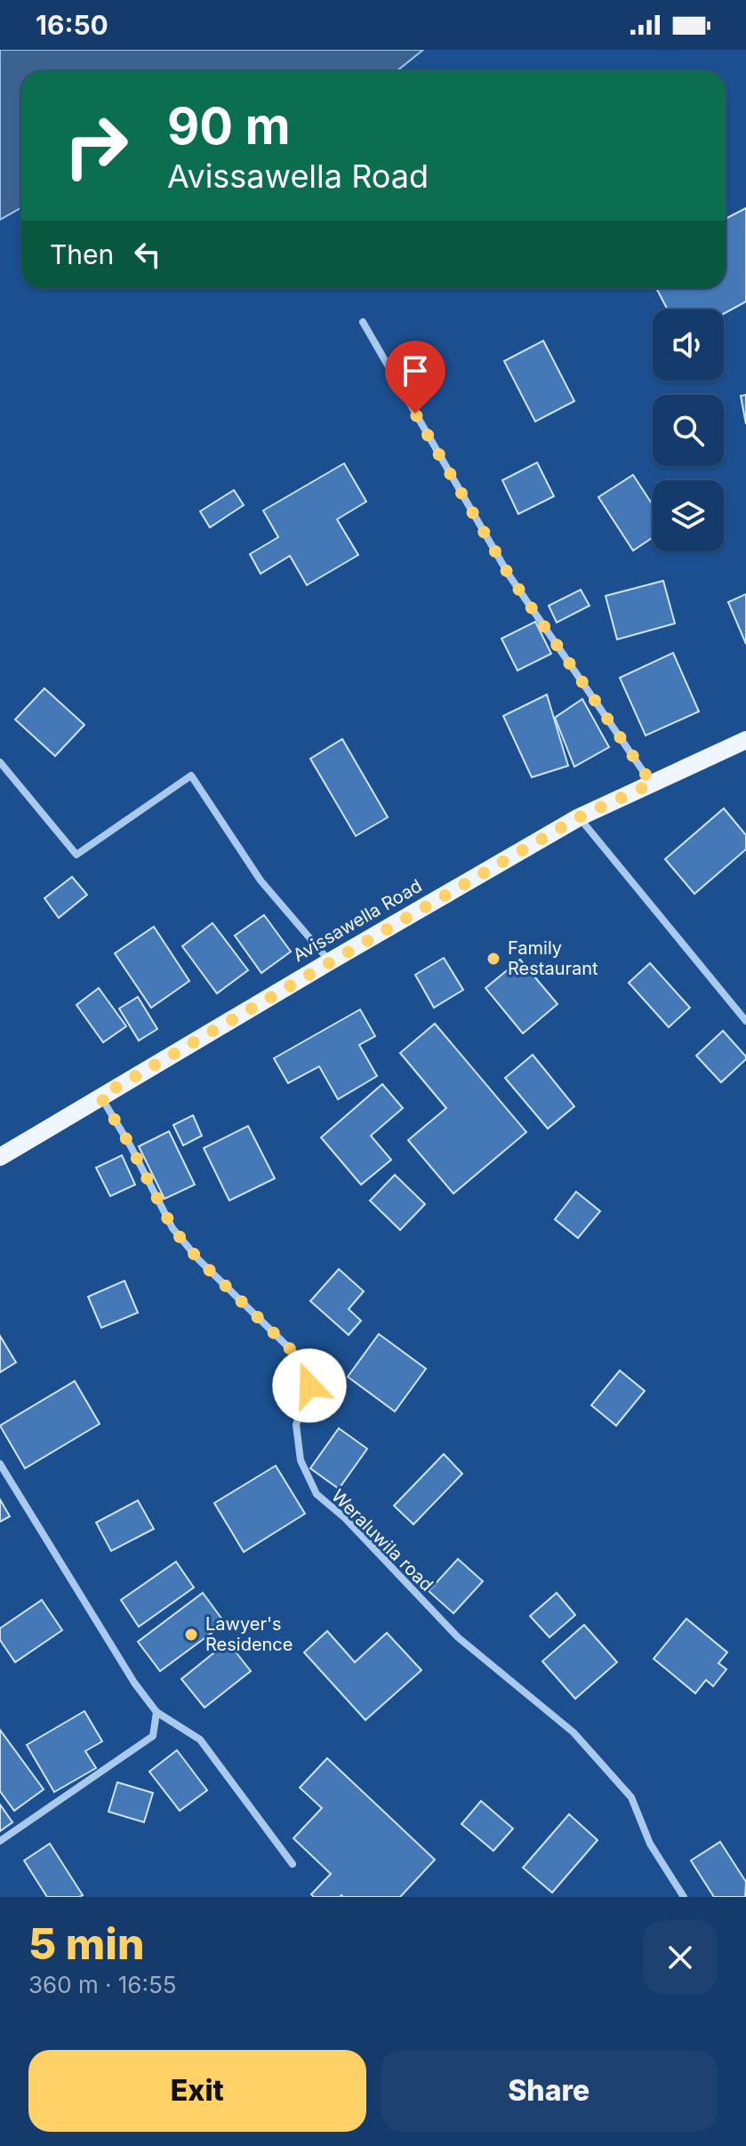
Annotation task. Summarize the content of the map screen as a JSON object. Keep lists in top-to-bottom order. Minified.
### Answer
{"streets":{"main road":["Avissawella Road"],"street":["Weraluwila road"]},"crossings":[["Avissawella Road","Weraluwila road"]],"places":["Family Restaurant","Lawyer's Residence"],"page":{"status":"16:50","turn":["90 m","Avissawella Road"],"then":"Then","heading":["5 min","360 m · 16:55"],"buttons":["Exit","Share"]}}
